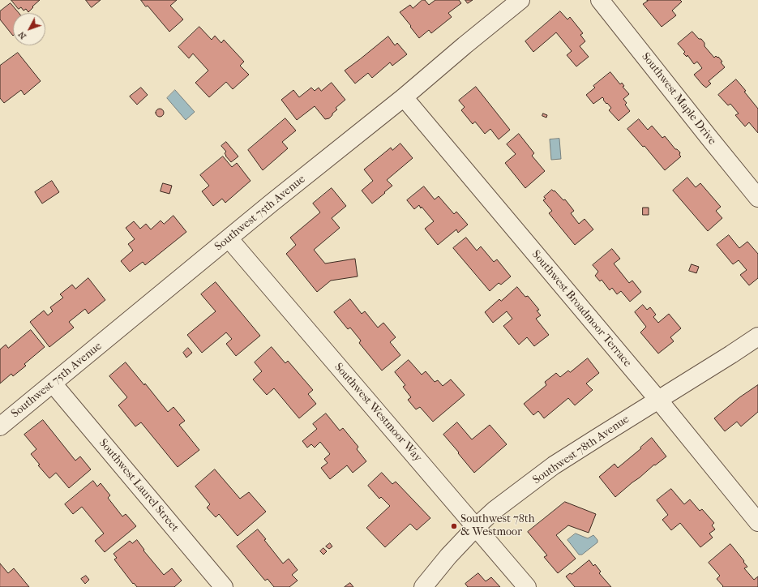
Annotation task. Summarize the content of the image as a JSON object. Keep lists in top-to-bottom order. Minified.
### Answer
{"streets":{"street":["Southwest Maple Drive","Southwest 75th Avenue","Southwest Broadmoor Terrace","Southwest Westmoor Way","Southwest 78th Avenue","Southwest Laurel Street"]},"crossings":[["Southwest 75th Avenue","Southwest Broadmoor Terrace"],["Southwest 75th Avenue","Southwest Westmoor Way"],["Southwest 75th Avenue","Southwest Laurel Street"],["Southwest Broadmoor Terrace","Southwest 78th Avenue"],["Southwest Westmoor Way","Southwest 78th Avenue"]],"places":["Southwest 78th & Westmoor"],"north":"bottom left"}
